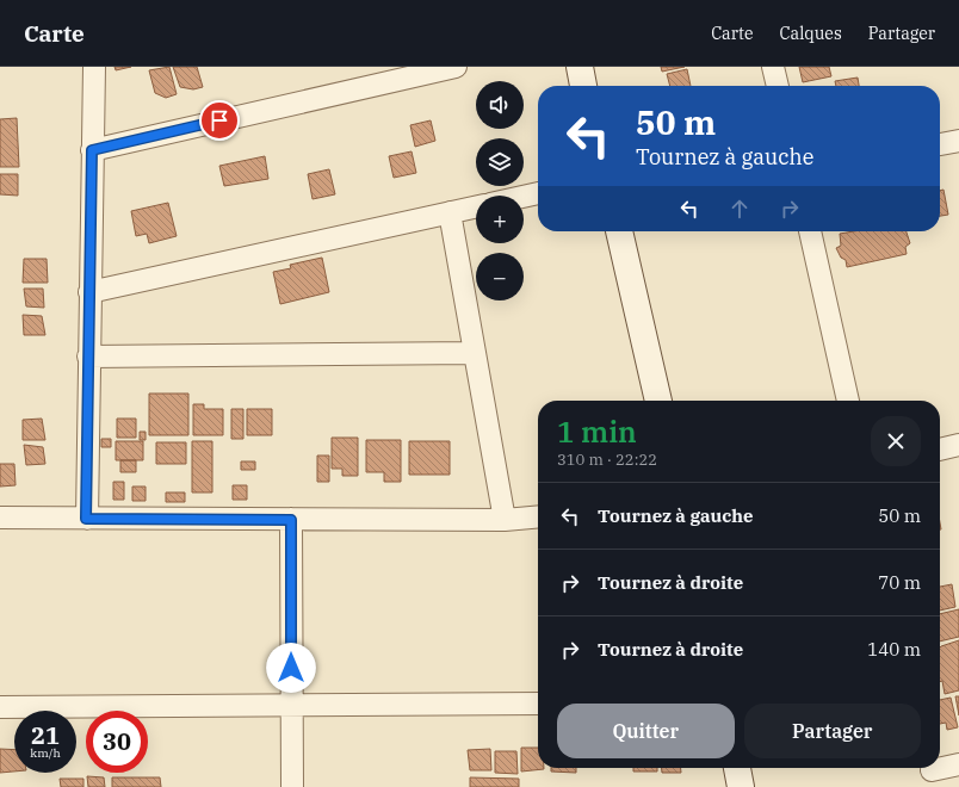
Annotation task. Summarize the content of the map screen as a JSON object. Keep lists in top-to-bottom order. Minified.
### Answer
{"page":{"header":"Carte","nav":["Carte","Calques","Partager"],"map_buttons":["+","−"],"turn":["50 m","Tournez à gauche"],"heading":["1 min","310 m · 22:22"],"list":[{"name":"Tournez à gauche","value":"50 m"},{"name":"Tournez à droite","value":"70 m"},{"name":"Tournez à droite","value":"140 m"}],"buttons":["Quitter","Partager"],"speed":"21 km/h","limit":"30"}}
